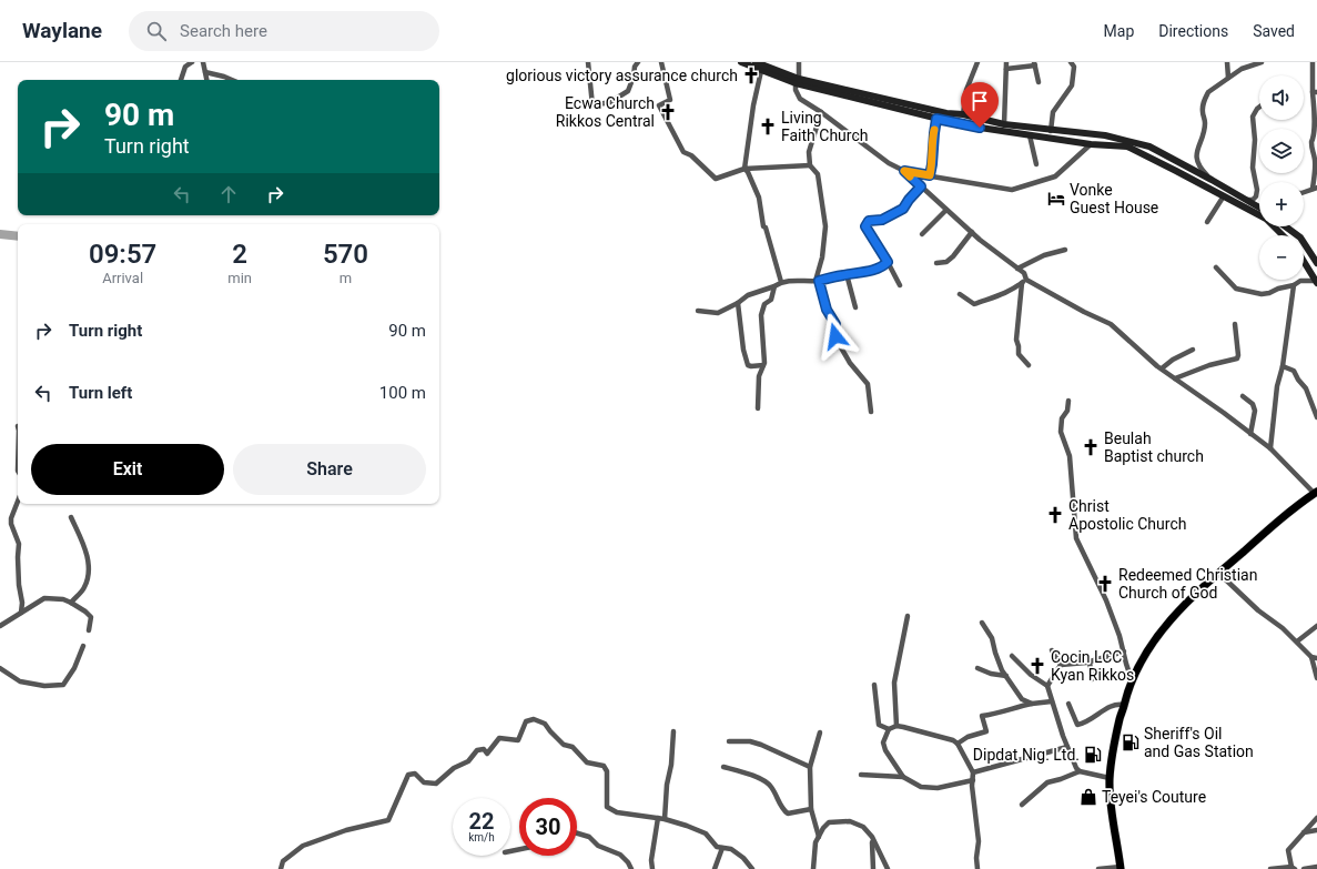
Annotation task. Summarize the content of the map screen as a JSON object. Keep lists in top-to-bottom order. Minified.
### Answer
{"places":{"church":["glorious victory assurance church","Ecwa Church Rikkos Central","Living Faith Church","Beulah Baptist church","Christ Apostolic Church","Redeemed Christian Church of God","Cocin LCC Kyan Rikkos"],"hotel":["Vonke Guest House"],"fuel station":["Sheriff's Oil and Gas Station","Dipdat Nig. Ltd."],"shop":["Teyei's Couture"]},"page":{"header":"Waylane","search":"Search here","nav":["Map","Directions","Saved"],"map_buttons":["+","−"],"turn":["90 m","Turn right"],"eta":["09:57","Arrival","2","min","570","m"],"list":[{"name":"Turn right","value":"90 m"},{"name":"Turn left","value":"100 m"}],"buttons":["Exit","Share"],"speed":"22 km/h","limit":"30"}}
